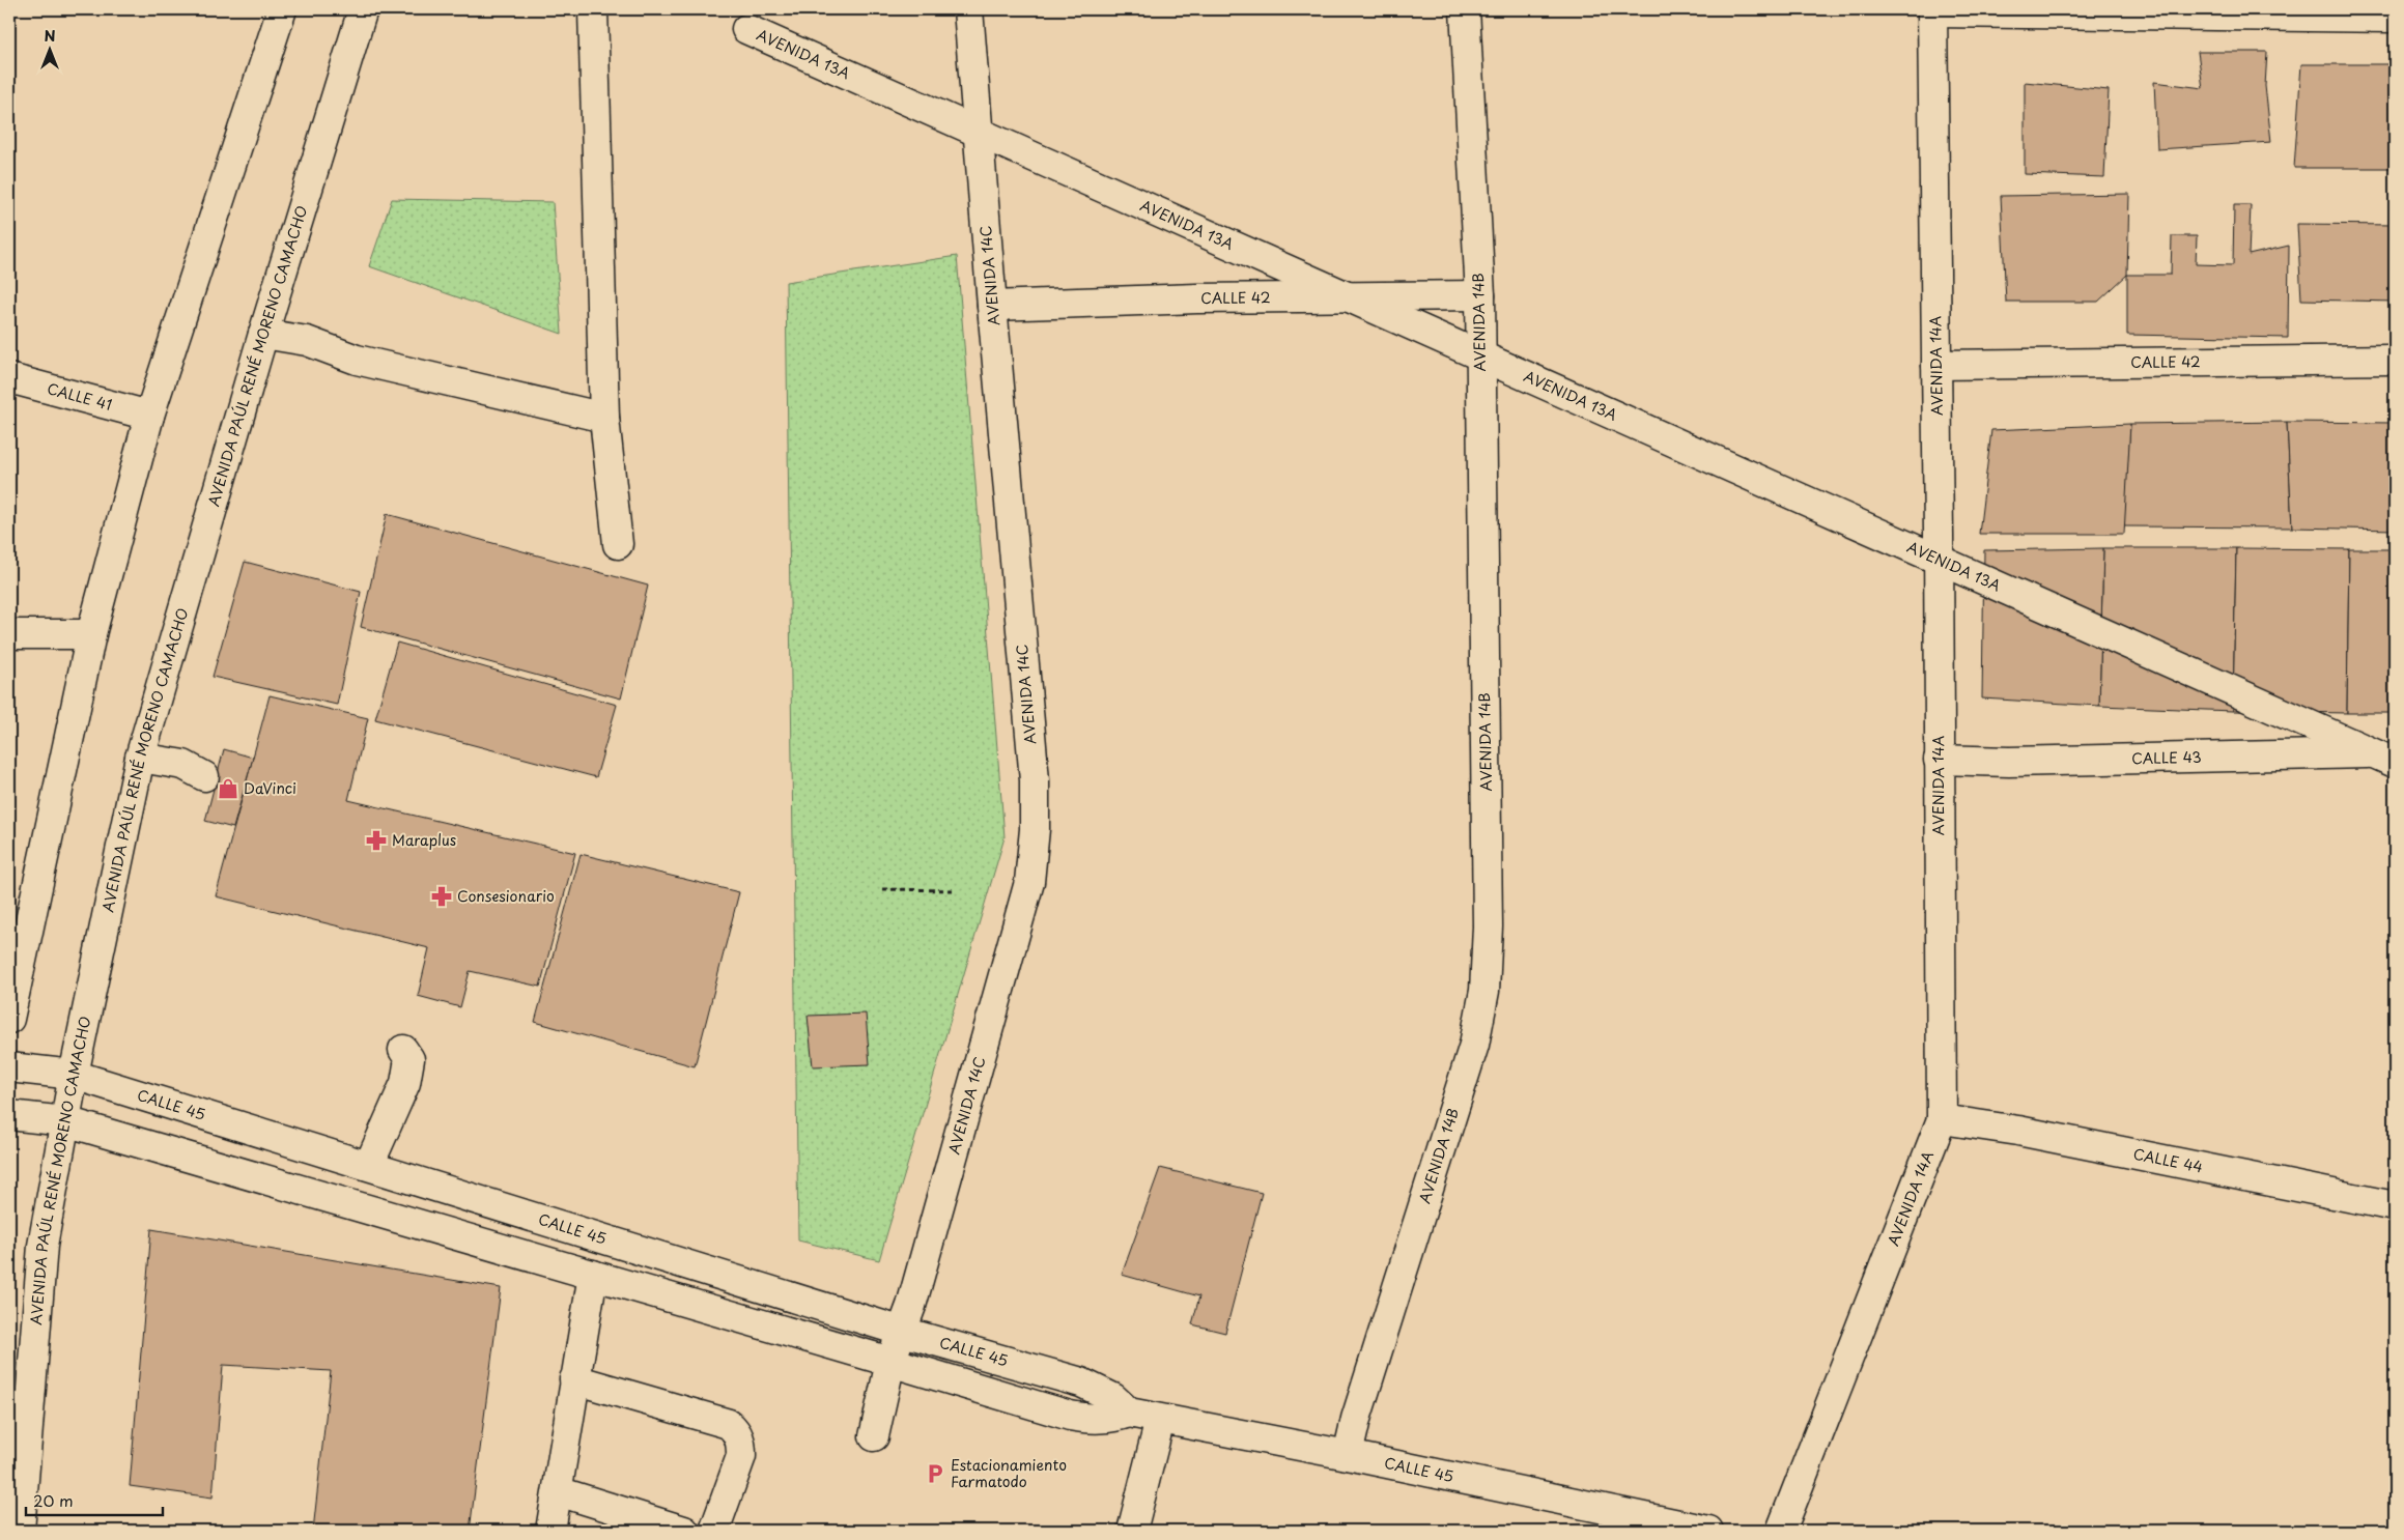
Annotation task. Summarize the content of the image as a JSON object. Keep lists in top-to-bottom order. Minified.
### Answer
{"streets":{"street":["AVENIDA 13A","AVENIDA 14C","CALLE 42","AVENIDA 14B","AVENIDA PAÚL RENÉ MORENO CAMACHO","AVENIDA 14A","CALLE 41","CALLE 43","CALLE 45","CALLE 44"]},"crossings":[["AVENIDA 14C","CALLE 42"],["AVENIDA 14C","CALLE 45"],["CALLE 42","AVENIDA 14B"],["CALLE 42","AVENIDA 14A"],["AVENIDA 14B","CALLE 45"],["AVENIDA PAÚL RENÉ MORENO CAMACHO","CALLE 45"],["AVENIDA 14A","CALLE 43"],["AVENIDA 14A","CALLE 44"]],"places":{"shop":["DaVinci"],"pharmacy":["Maraplus","Consesionario"],"parking":["Estacionamiento Farmatodo"]},"scale_bar":"20 m","north":"top"}
